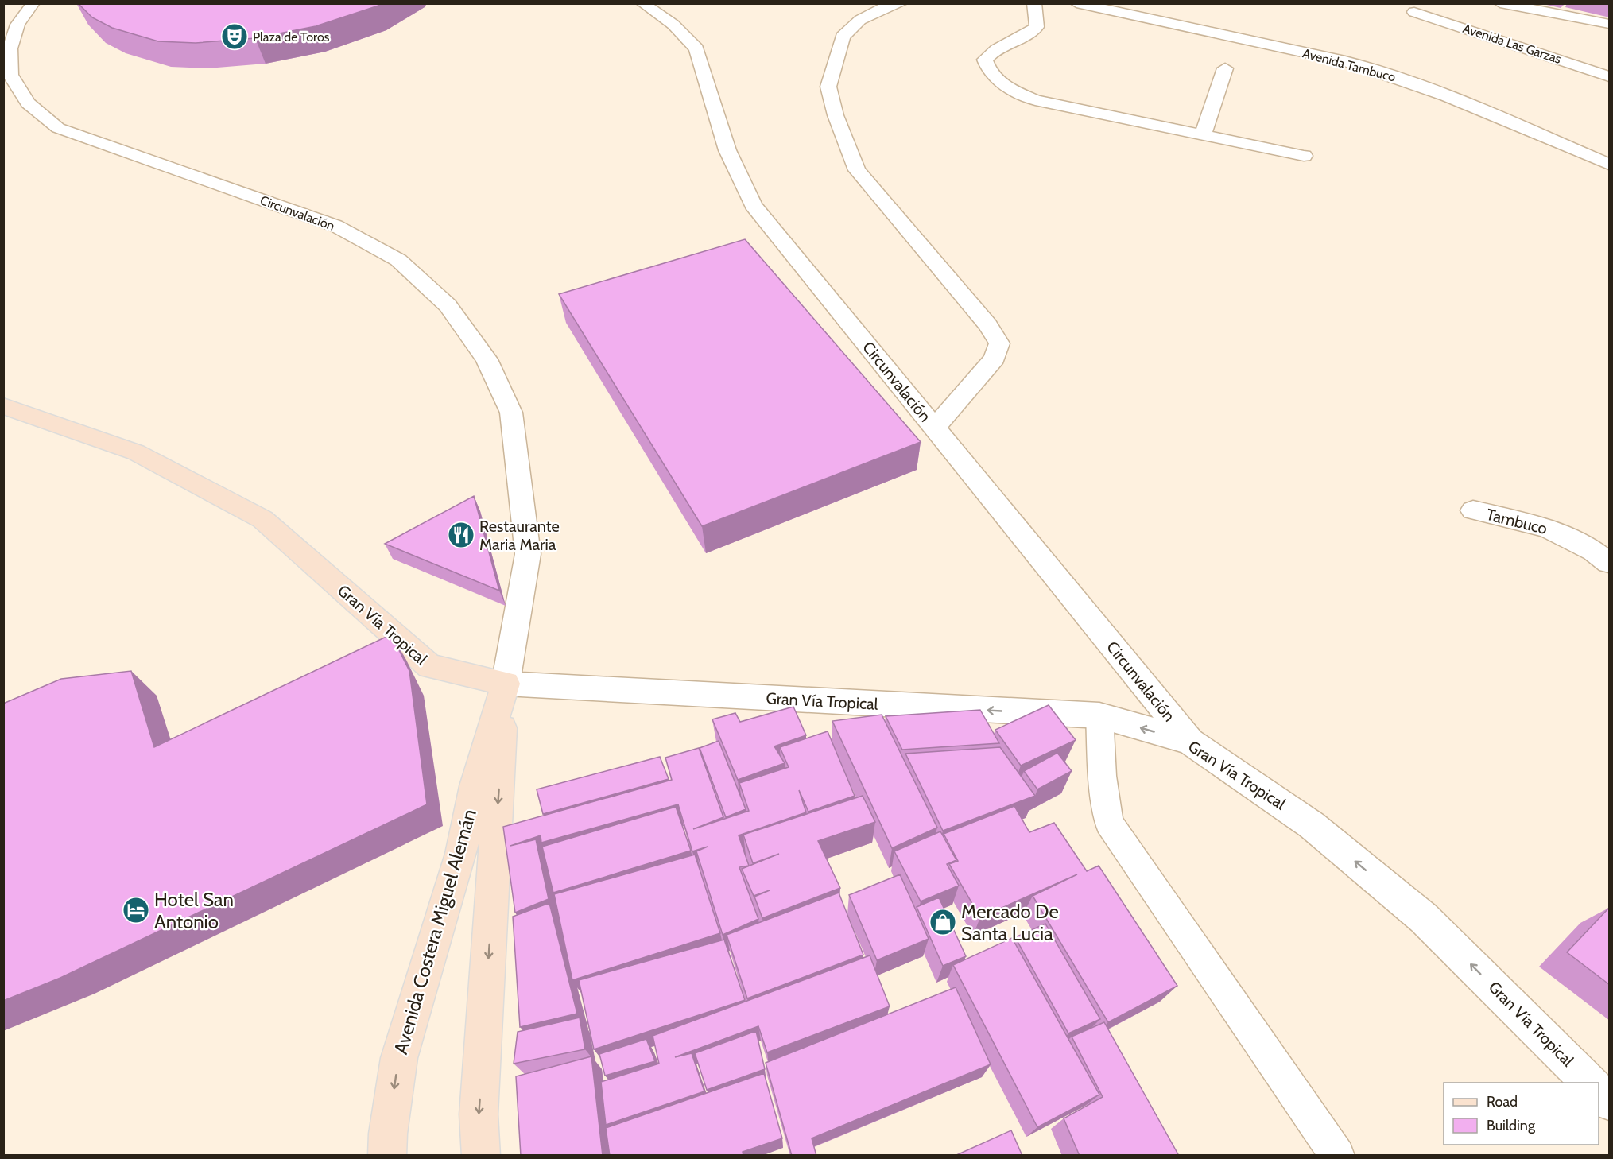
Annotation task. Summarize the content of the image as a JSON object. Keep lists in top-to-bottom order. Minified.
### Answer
{"streets":{"main road":["Gran Vía Tropical","Avenida Costera Miguel Alemán"],"street":["Avenida Las Garzas","Avenida Tambuco","Circunvalación","Tambuco"]},"crossings":[["Circunvalación","Gran Vía Tropical"],["Circunvalación","Avenida Costera Miguel Alemán"],["Gran Vía Tropical","Avenida Costera Miguel Alemán"]],"one_way":["Gran Vía Tropical","Avenida Costera Miguel Alemán"],"places":{"theatre":["Plaza de Toros"],"restaurant":["Restaurante Maria Maria"],"hotel":["Hotel San Antonio"],"shop":["Mercado De Santa Lucia"]},"legend":["Road","Building"]}
